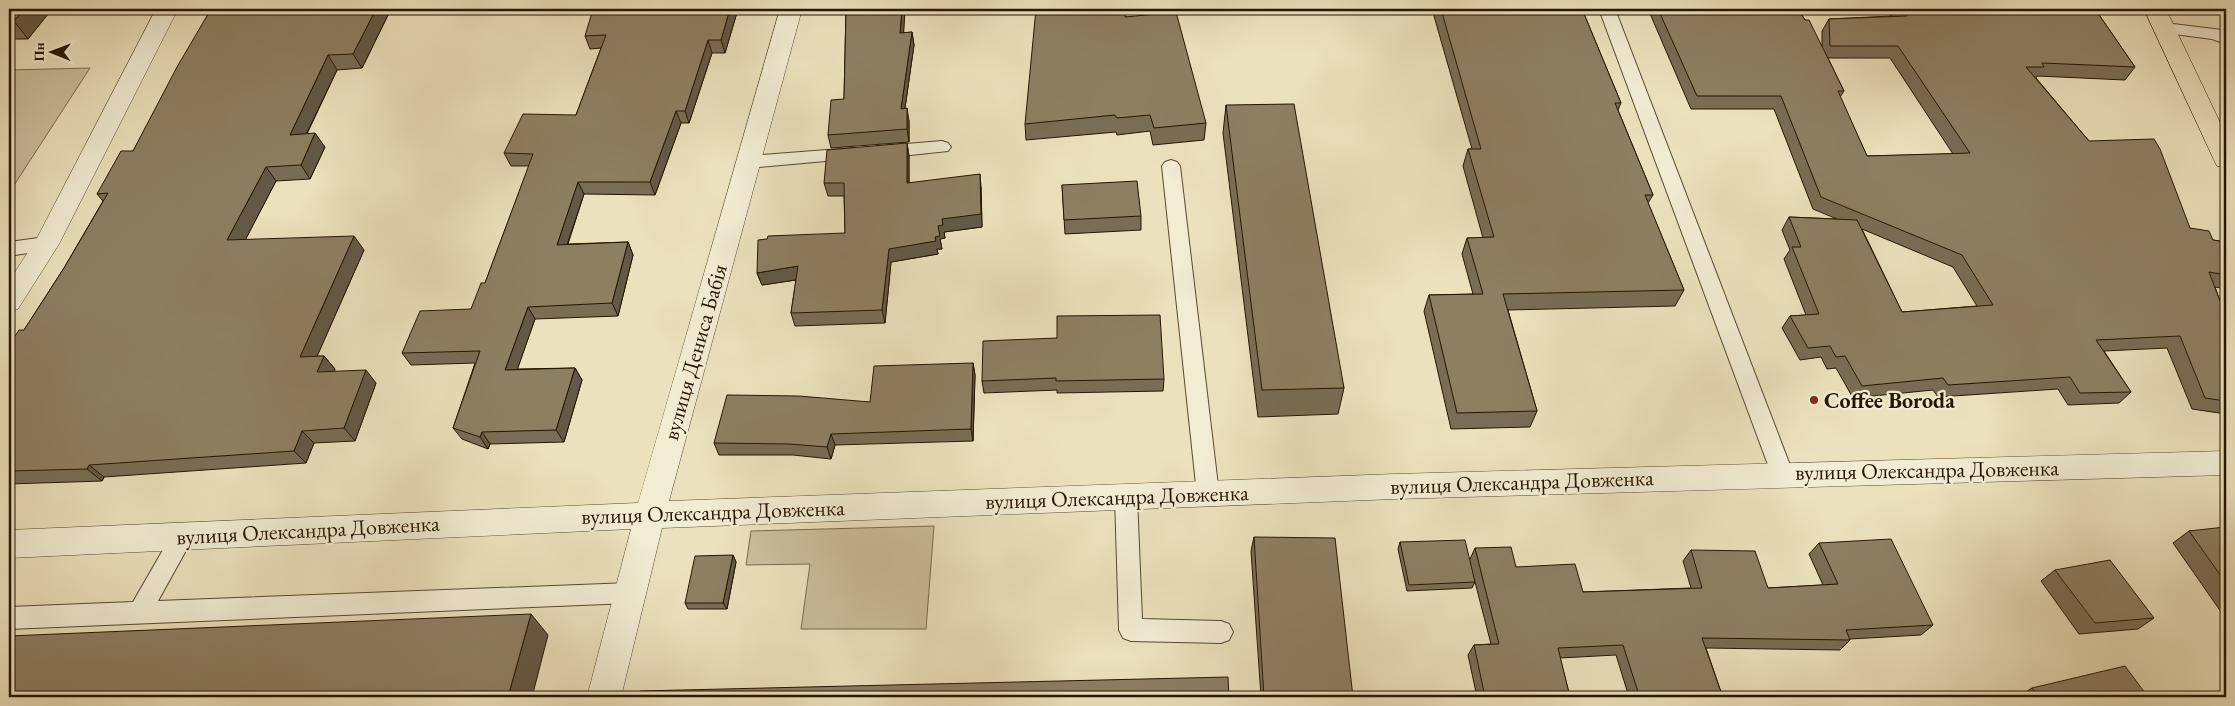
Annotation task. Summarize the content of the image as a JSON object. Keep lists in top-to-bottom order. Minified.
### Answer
{"streets":{"street":["вулиця Дениса Бабія","вулиця Олександра Довженка"]},"crossings":[["вулиця Дениса Бабія","вулиця Олександра Довженка"]],"places":["Coffee Boroda"],"north":"left"}
